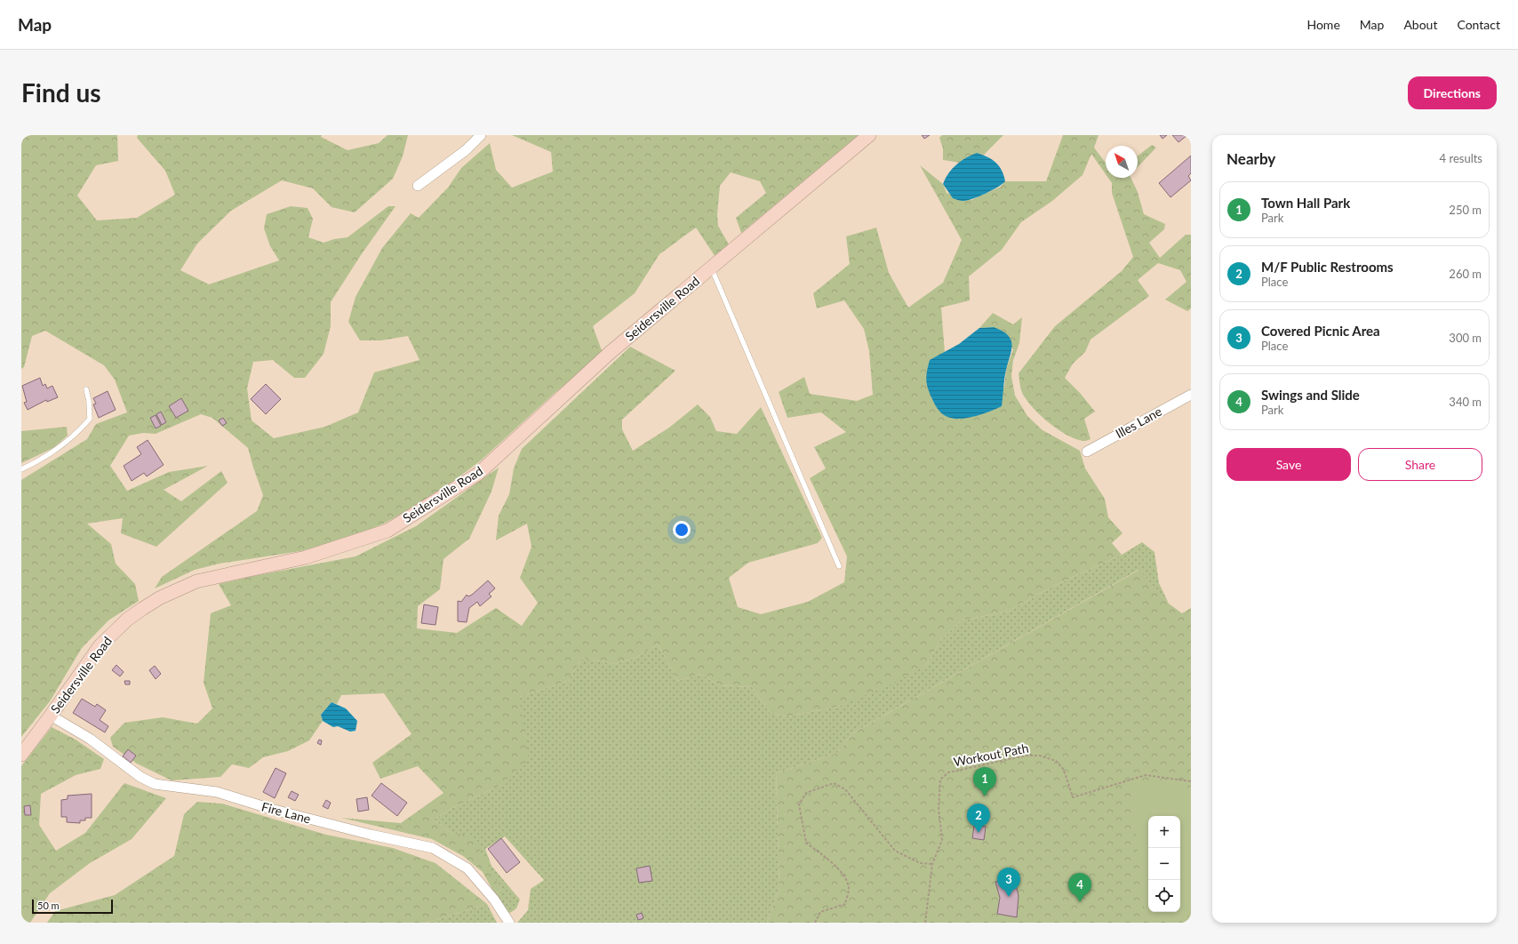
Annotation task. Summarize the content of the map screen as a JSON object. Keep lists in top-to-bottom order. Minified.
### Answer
{"streets":{"street":["Seidersville Road","Illes Lane","Fire Lane"],"path":["Workout Path"]},"crossings":[["Seidersville Road","Fire Lane"]],"scale_bar":"50 m","north":"top left","page":{"header":"Map","nav":["Home","Map","About","Contact"],"buttons":["Directions",["Save","Share"]],"title":"Find us","heading":["Nearby","4 results"],"list":[{"mark":"1","name":"Town Hall Park","note":"Park","value":"250 m"},{"mark":"2","name":"M/F Public Restrooms","note":"Place","value":"260 m"},{"mark":"3","name":"Covered Picnic Area","note":"Place","value":"300 m"},{"mark":"4","name":"Swings and Slide","note":"Park","value":"340 m"}],"pins":["1","2","3","4"],"map_buttons":["+","−"],"scale":"50 m"}}
